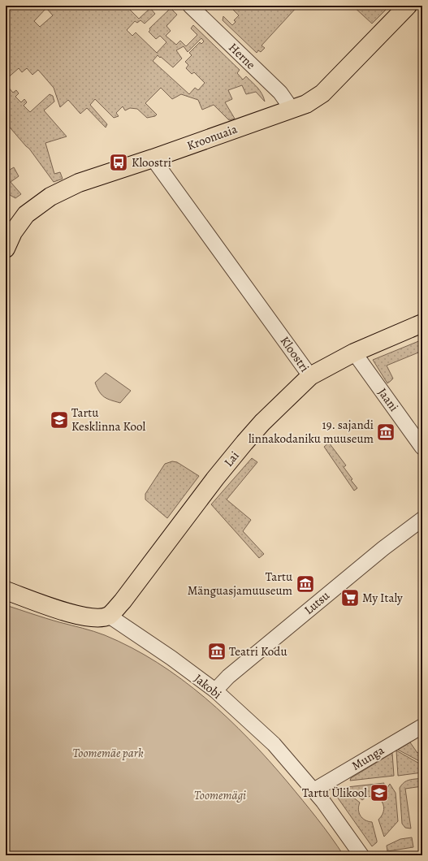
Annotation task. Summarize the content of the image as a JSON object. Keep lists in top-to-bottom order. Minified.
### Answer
{"streets":{"main road":["Kroonuaia","Lai"],"street":["Herne","Kloostri","Jaani","Lutsu","Jakobi","Munga"]},"crossings":[["Herne","Kroonuaia"],["Kroonuaia","Kloostri"],["Kloostri","Lai"],["Jaani","Lai"],["Lai","Jakobi"],["Lutsu","Jakobi"],["Jakobi","Munga"]],"parks":["Toomemäe park","Toomemägi"],"places":{"bus stop":["Kloostri"],"school or university":["Tartu Kesklinna Kool","Tartu Ülikool"],"museum":["19. sajandi linnakodaniku muuseum","Tartu Mänguasjamuuseum","Teatri Kodu"],"supermarket":["My Italy"]}}
